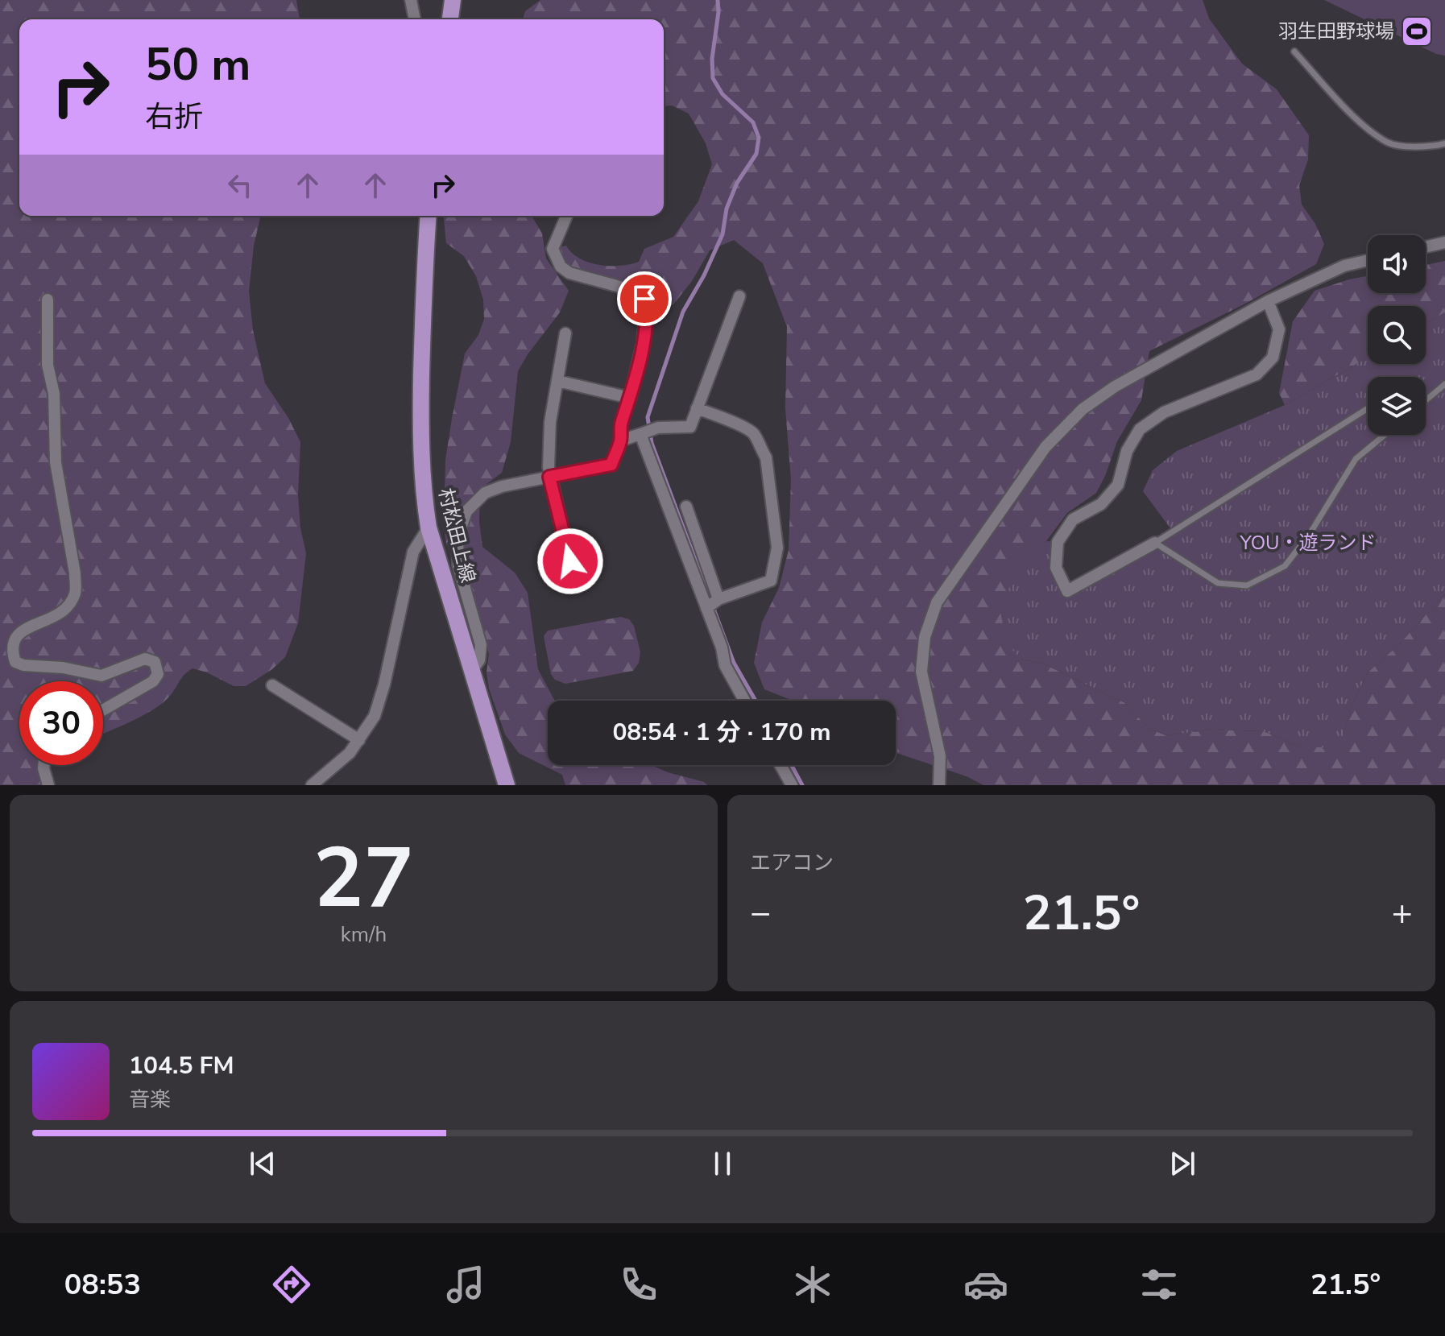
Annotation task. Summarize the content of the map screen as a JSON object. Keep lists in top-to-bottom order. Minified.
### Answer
{"streets":{"main road":["村松田上線"]},"parks":["YOU・遊ランド"],"places":{"sports":["羽生田野球場"]},"page":{"turn":["50 m","右折"],"limit":"30","trip":"08:54 · 1 分 · 170 m","tile":[["27","km/h"],"エアコン"],"heat":["−","21.5°","+"],"song":["104.5 FM","音楽"],"tabs":["08:53","21.5°"]}}
